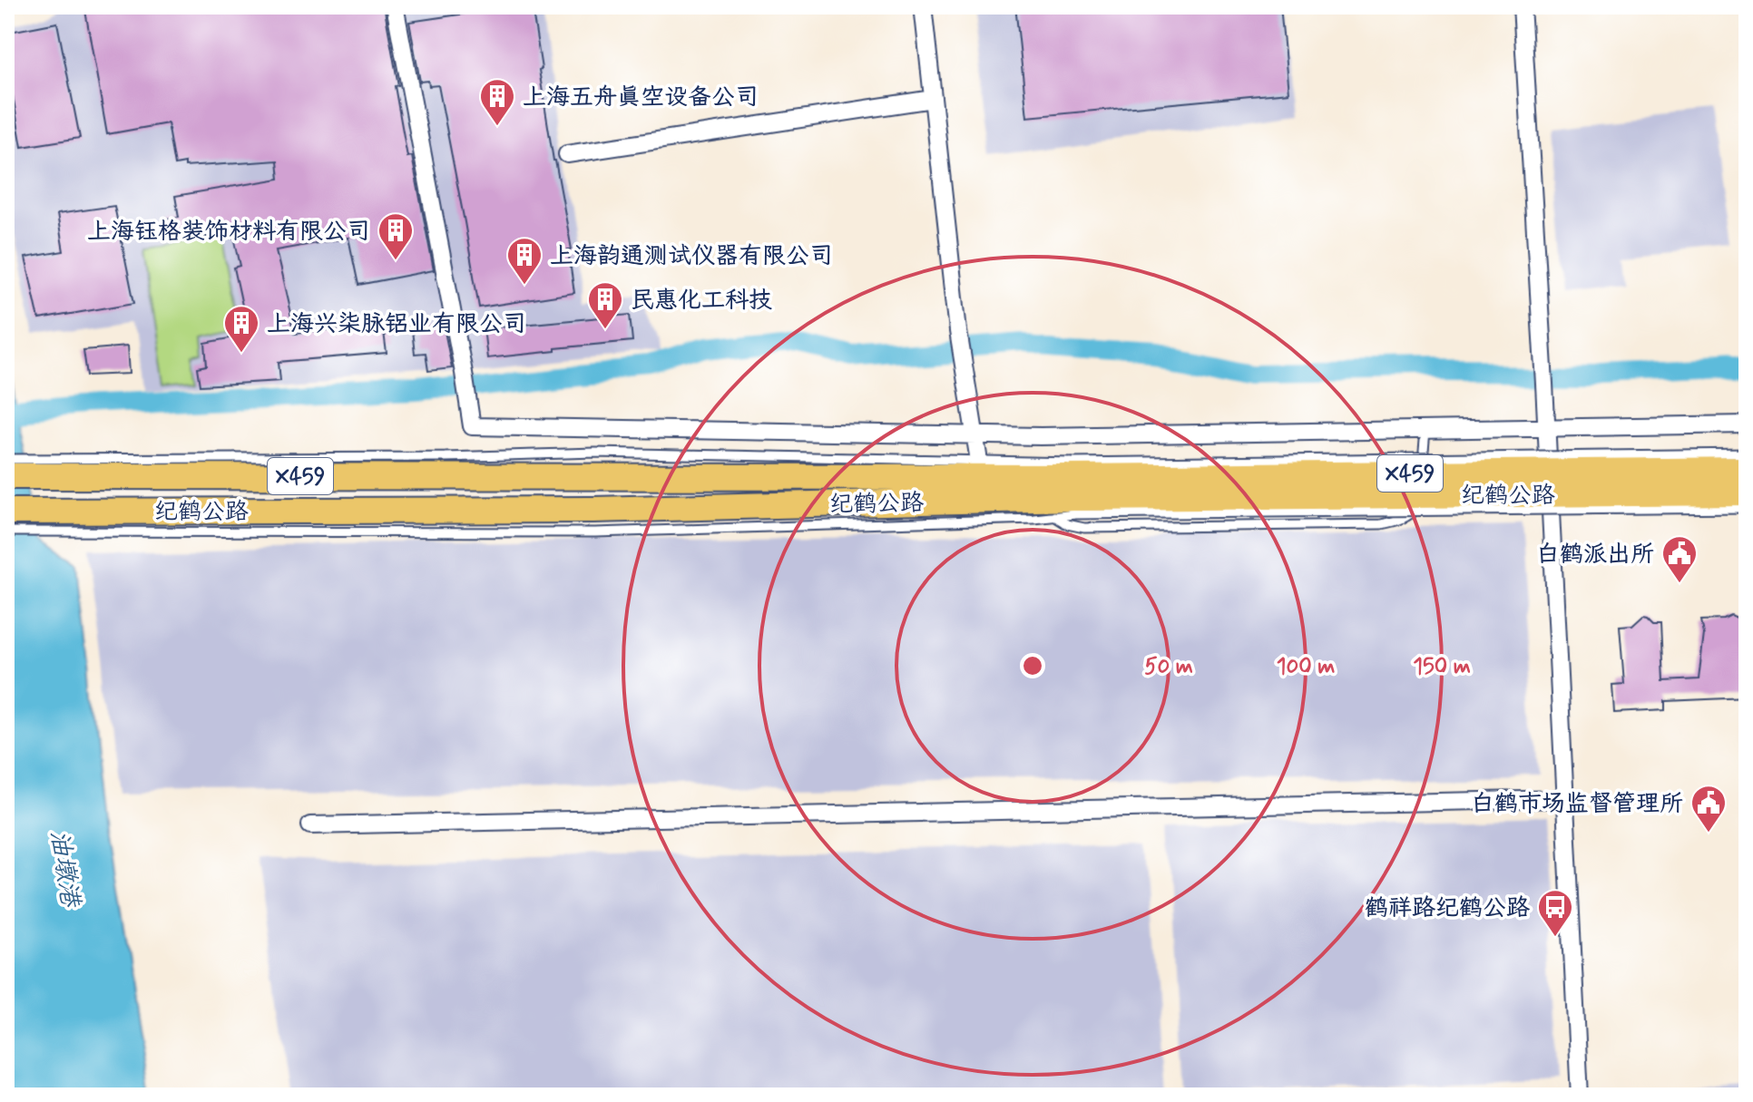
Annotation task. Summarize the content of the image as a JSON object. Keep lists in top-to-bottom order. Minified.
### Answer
{"streets":{"main road":["X459","纪鹤公路"]},"water":["油墩港"],"places":{"building":["上海五舟真空设备公司","上海钰格装饰材料有限公司","上海韵通测试仪器有限公司","民惠化工科技","上海兴柒脉铝业有限公司"],"public building":["白鹤派出所","白鹤市场监督管理所"],"bus stop":["鹤祥路纪鹤公路"]},"rings":["50 m","100 m","150 m"]}
